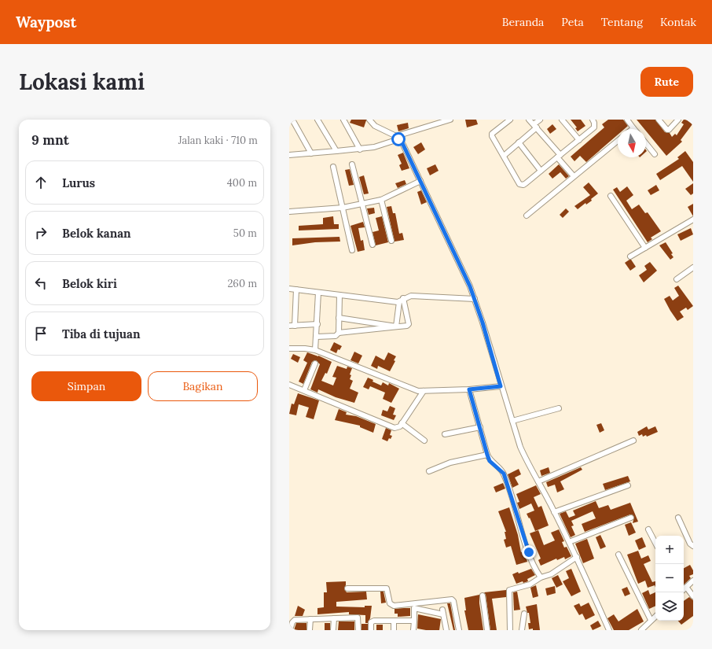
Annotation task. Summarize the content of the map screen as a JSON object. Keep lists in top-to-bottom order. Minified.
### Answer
{"north":"bottom","page":{"header":"Waypost","nav":["Beranda","Peta","Tentang","Kontak"],"buttons":["Rute",["Simpan","Bagikan"]],"title":"Lokasi kami","heading":["9 mnt","Jalan kaki · 710 m"],"list":[["Lurus","400 m"],["Belok kanan","50 m"],["Belok kiri","260 m"],"Tiba di tujuan"],"map_buttons":["+","−"]}}
